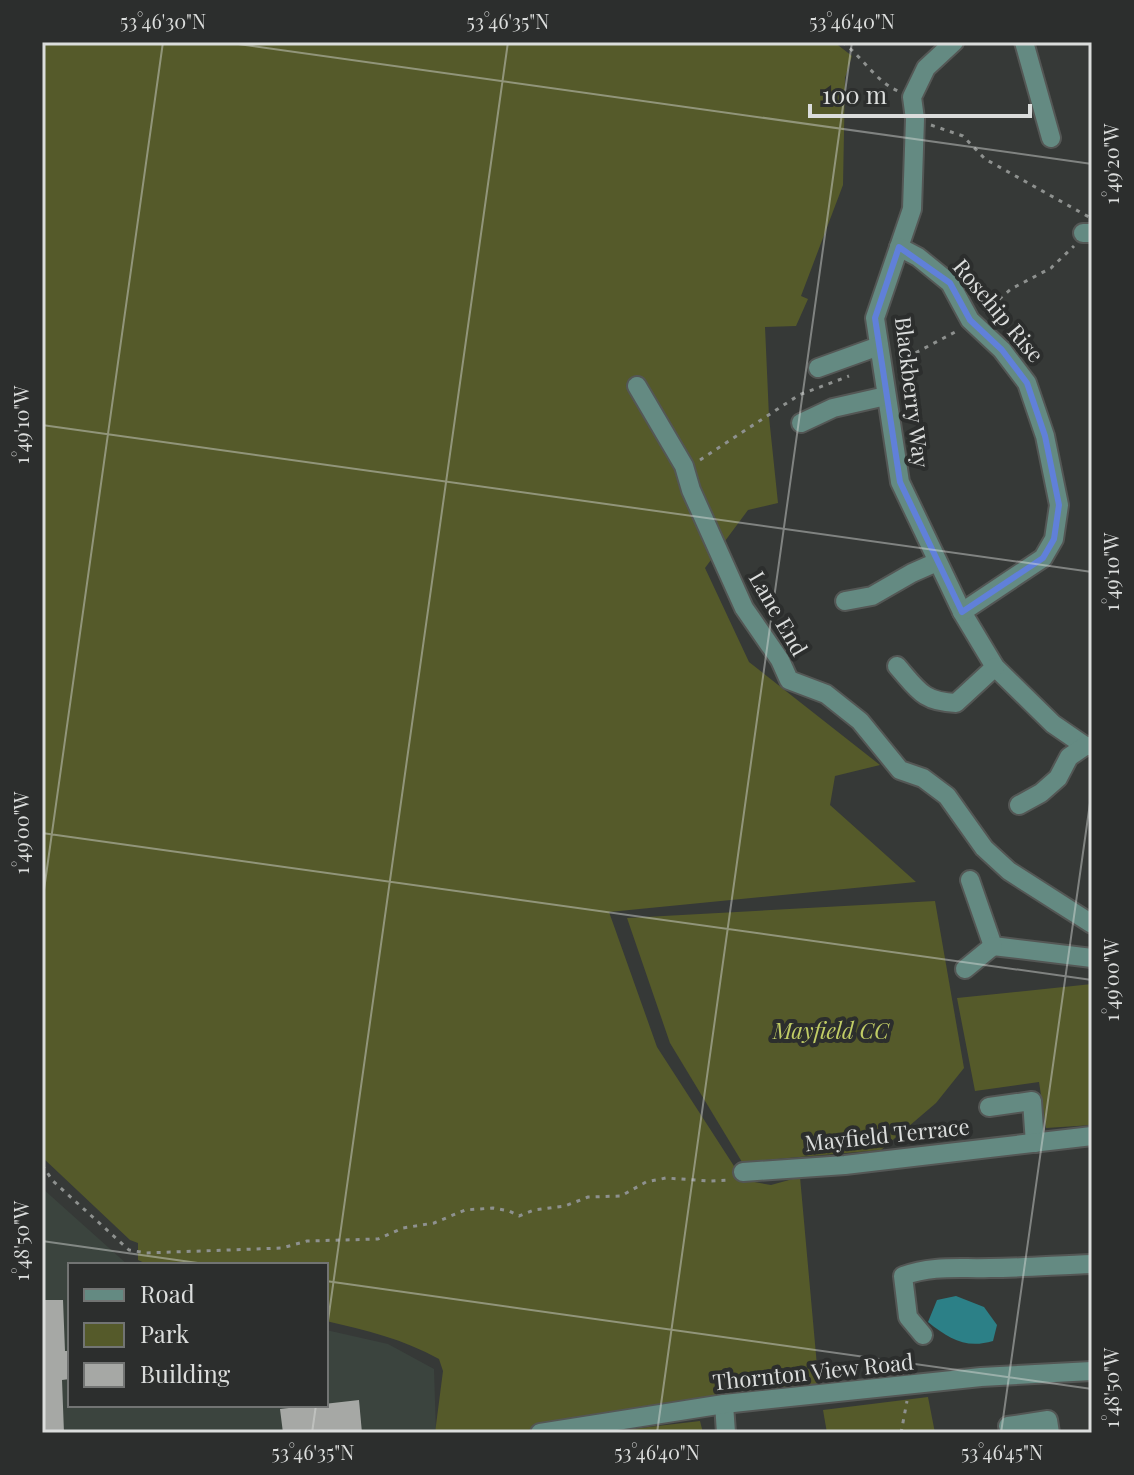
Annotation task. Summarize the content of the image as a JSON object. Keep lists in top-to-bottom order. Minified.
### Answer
{"streets":{"street":["Rosehip Rise","Blackberry Way","Lane End","Mayfield Terrace","Thornton View Road"]},"crossings":[["Rosehip Rise","Blackberry Way"]],"parks":["Mayfield CC"],"legend":["Road","Park","Building"],"scale_bar":"100 m","coordinates":["53°46'30\"N","53°46'35\"N","53°46'40\"N","1°49'20\"W","1°49'10\"W","1°49'00\"W","1°48'50\"W","53°46'45\"N"]}
